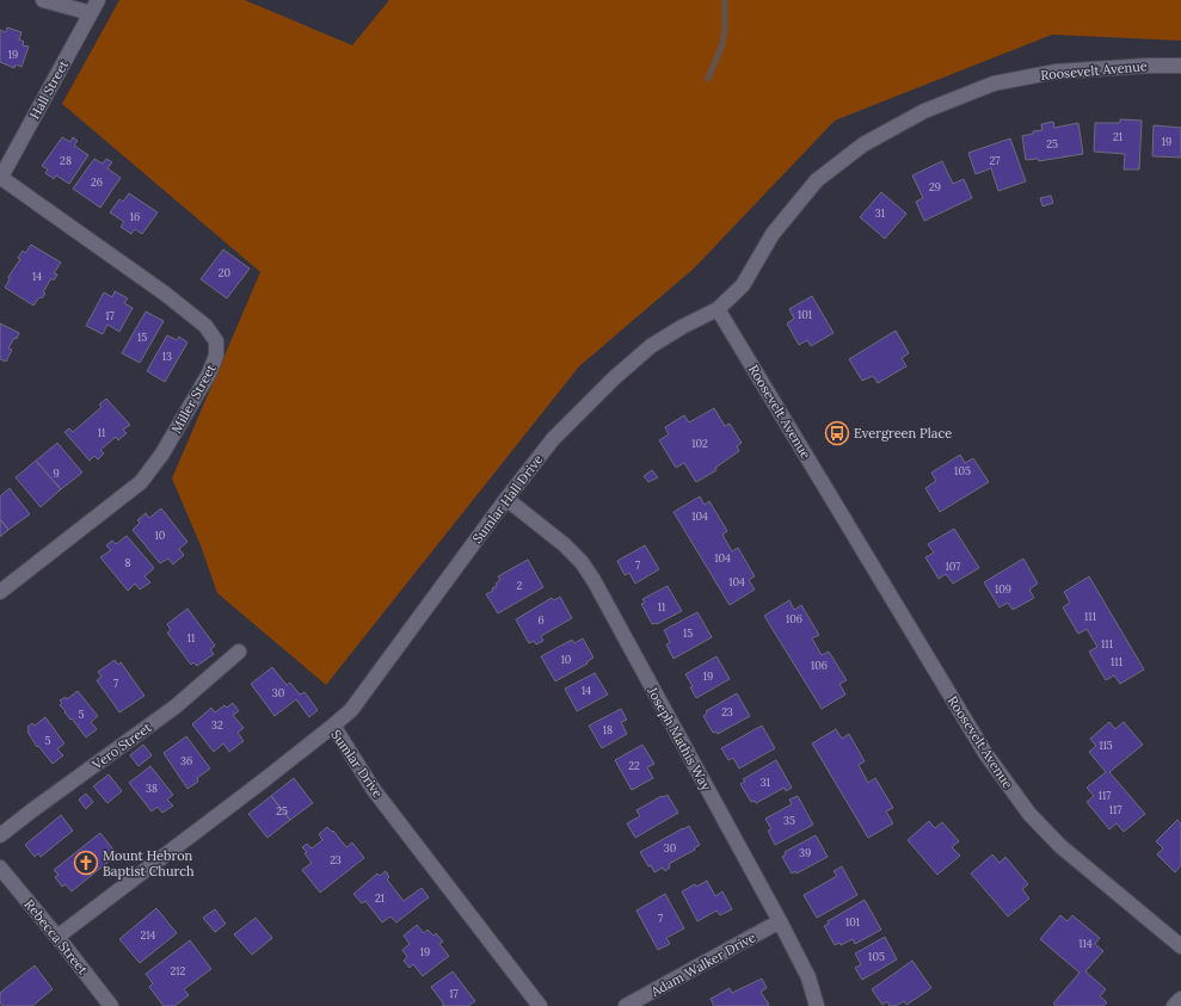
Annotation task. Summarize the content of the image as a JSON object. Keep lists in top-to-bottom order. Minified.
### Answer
{"streets":{"street":["Roosevelt Avenue","Hall Street","Miller Street","Sumlar Hall Drive","Joseph Mathis Way","Vero Street","Sumlar Drive","Rebecca Street","Adam Walker Drive"]},"crossings":[["Roosevelt Avenue","Sumlar Hall Drive"],["Hall Street","Miller Street"],["Sumlar Hall Drive","Joseph Mathis Way"],["Sumlar Hall Drive","Sumlar Drive"],["Joseph Mathis Way","Adam Walker Drive"],["Sumlar Drive","Rebecca Street"]],"places":{"bus stop":["Evergreen Place"],"church":["Mount Hebron Baptist Church"]},"house_numbers":["19","21","19","25","28","27","26","29","31","16","20","14","101","17","15","13","11","102","105","9","104","10","104","8","7","107","104","2","109","11","111","106","6","15","11","111","10","111","106","19","7","14","30","23","5","32","18","5","115","36","22","31","38","117","117","25","35","30","39","23","21","7","101","214","114","19","105","212","17"]}
